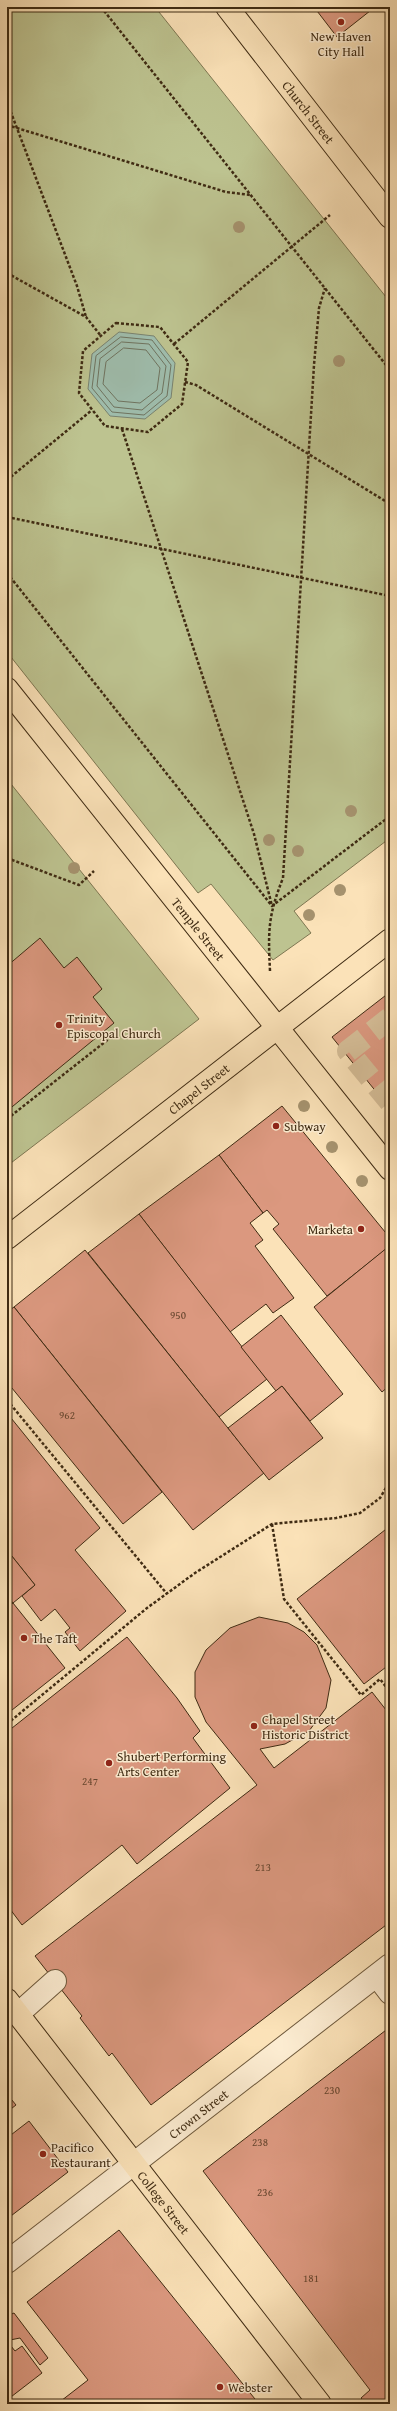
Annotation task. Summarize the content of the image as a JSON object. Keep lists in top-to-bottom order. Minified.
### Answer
{"streets":{"main road":["Church Street","Temple Street","Chapel Street","College Street"],"street":["Crown Street"]},"crossings":[["Temple Street","Chapel Street"],["Crown Street","College Street"]],"places":["New Haven City Hall","Trinity Episcopal Church","Subway","Marketa","The Taft","Chapel Street Historic District","Shubert Performing Arts Center","Pacifico Restaurant","Webster"],"house_numbers":["950","962","247","213","230","238","236","181"]}
